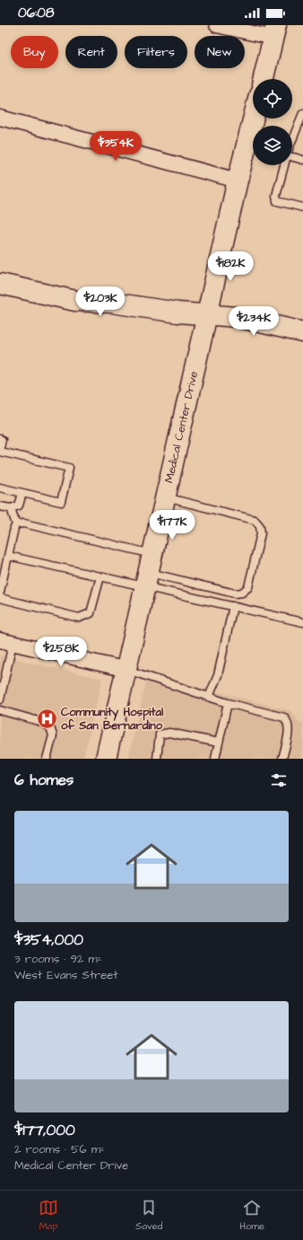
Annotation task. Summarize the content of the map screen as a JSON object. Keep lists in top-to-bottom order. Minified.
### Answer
{"streets":{"street":["Medical Center Drive"]},"places":{"hospital":["Community Hospital of San Bernardino"]},"page":{"status":"06:08","chip":["Buy","Rent","Filters","New"],"price":["$354K","$182K","$203K","$234K","$177K","$258K"],"heading":"6 homes","list":[{"name":"$354,000","note":"3 rooms · 92 m² · West Evans Street"},{"name":"$177,000","note":"2 rooms · 56 m² · Medical Center Drive"}],"tabs":["Map","Saved","Home"]}}
